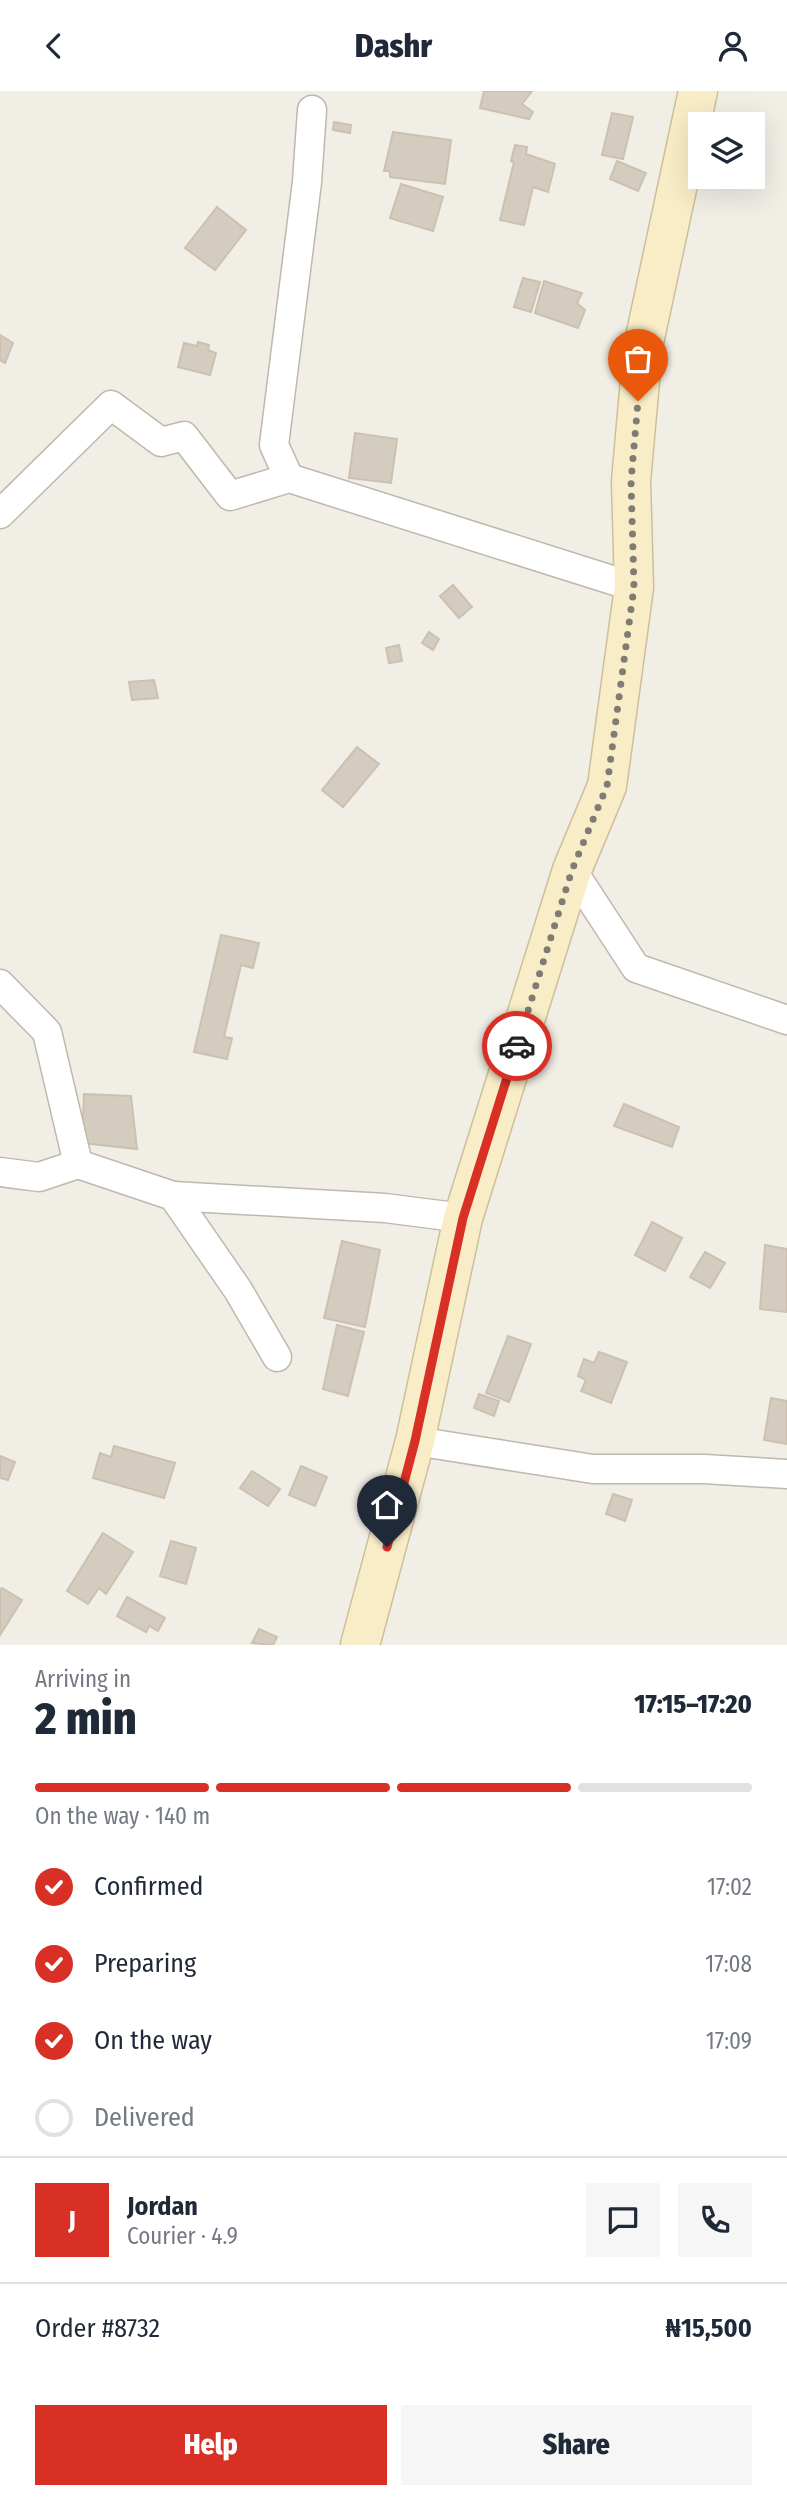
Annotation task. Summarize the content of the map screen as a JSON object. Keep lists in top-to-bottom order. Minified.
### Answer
{"page":{"header":"Dashr","heading":["2 min","Arriving in","17:15–17:20"],"panel":["Jordan","Courier · 4.9","Order #8732","₦15,500"],"bar":"On the way · 140 m","list":[["Confirmed","17:02"],["Preparing","17:08"],["On the way","17:09"],"Delivered"],"round":"J","buttons":["Help","Share"]}}
